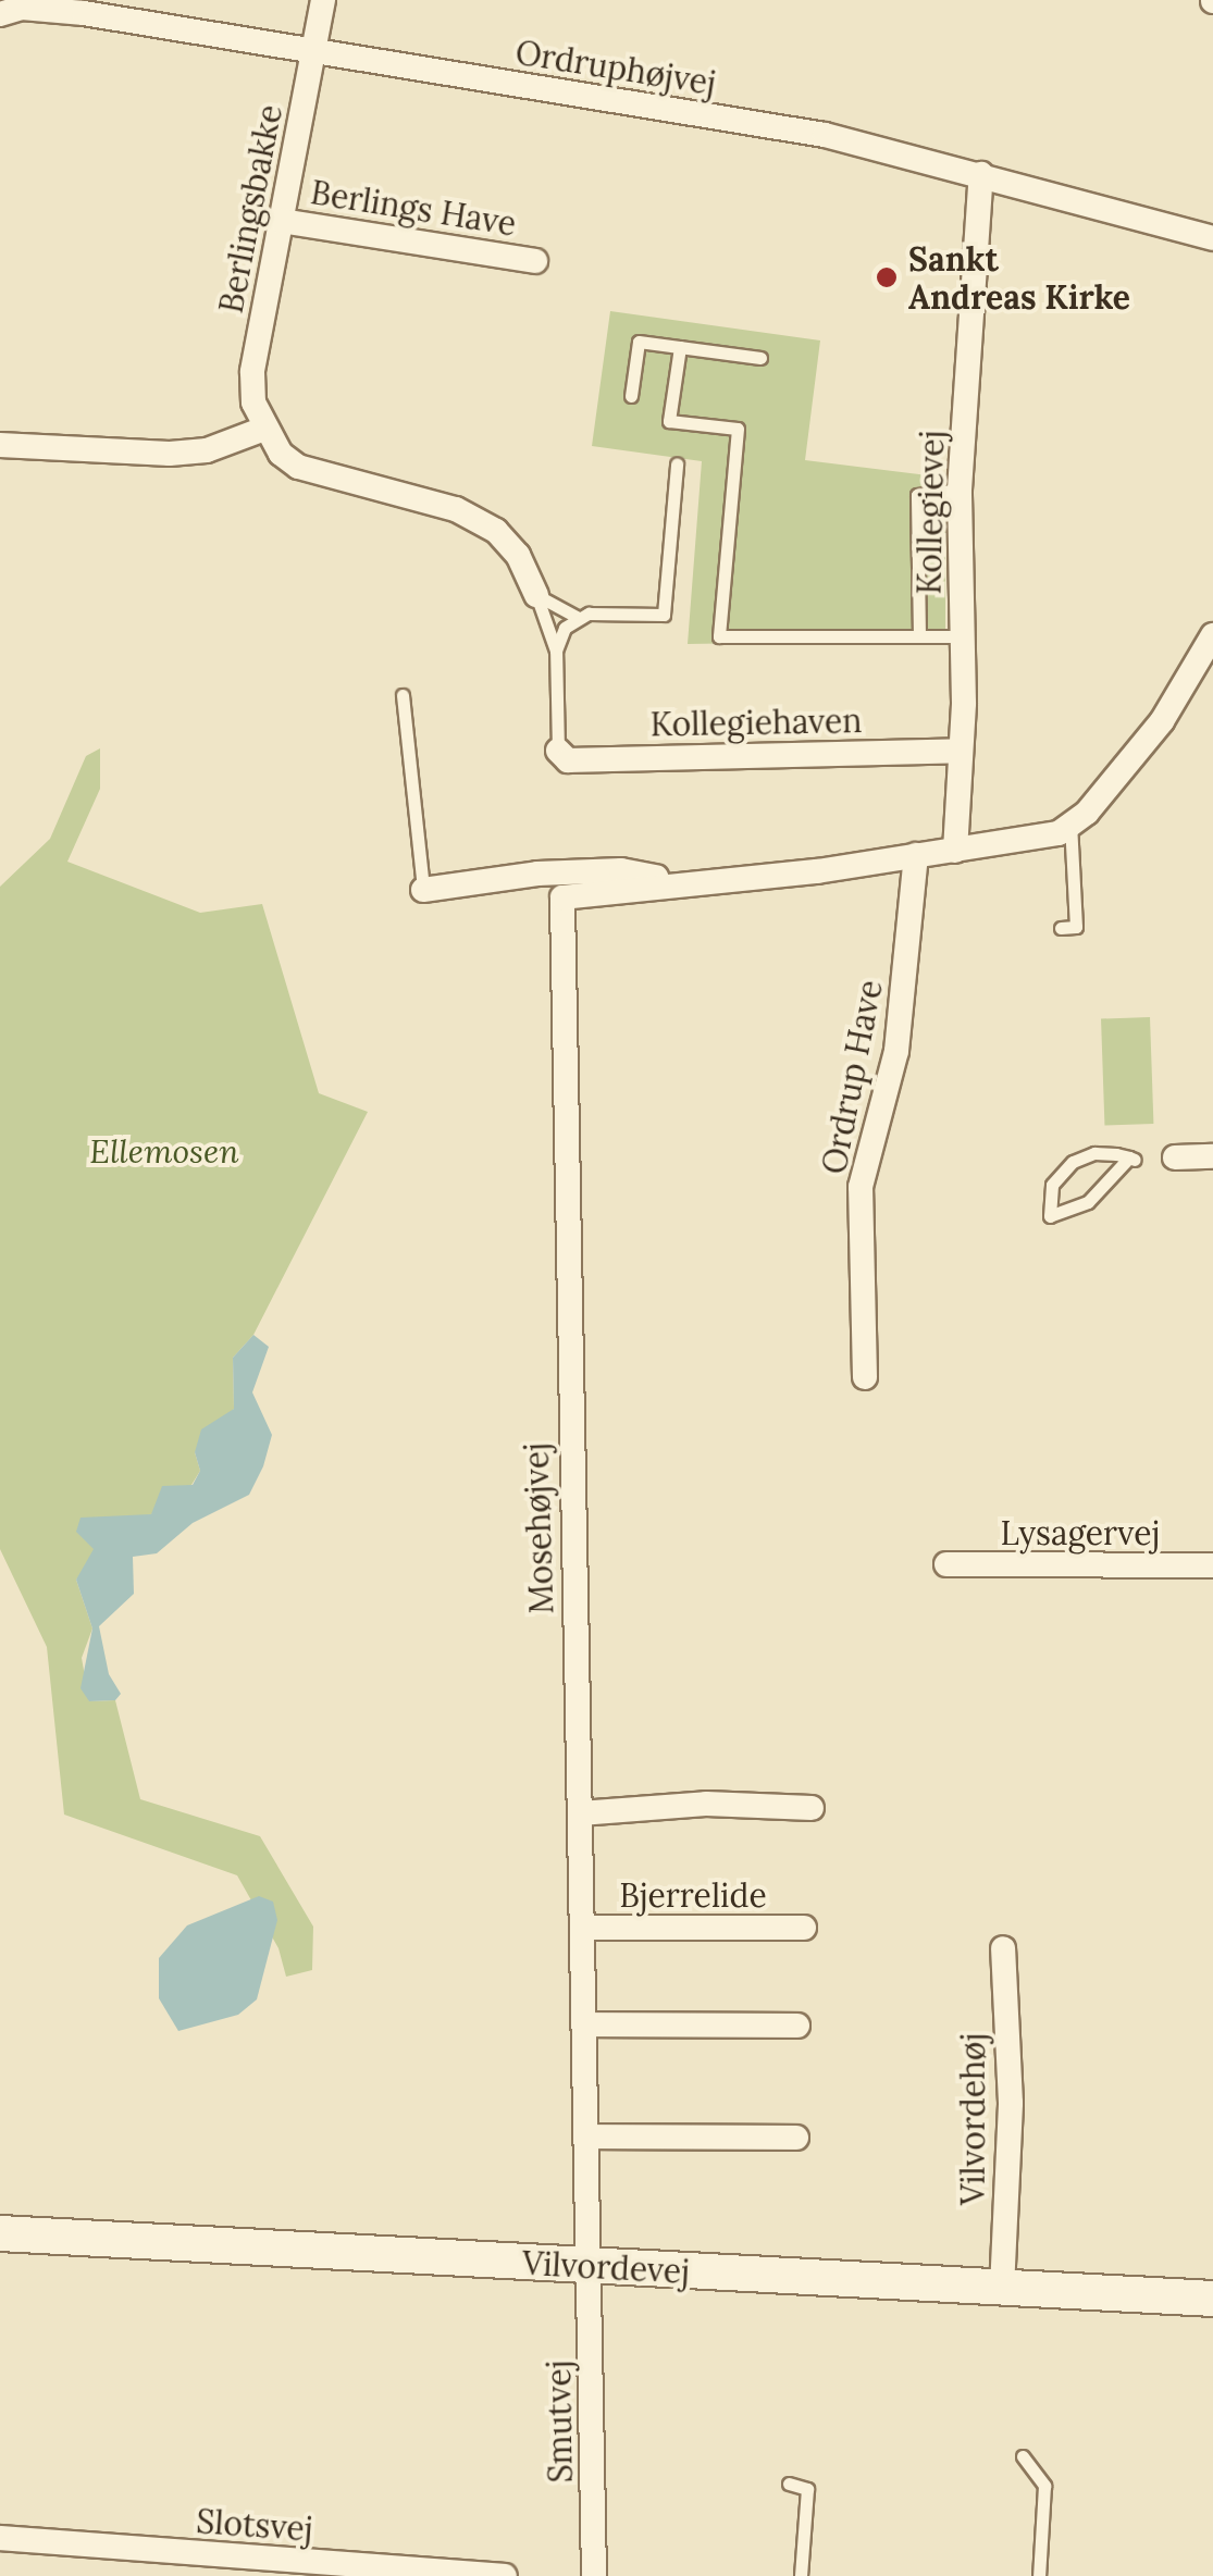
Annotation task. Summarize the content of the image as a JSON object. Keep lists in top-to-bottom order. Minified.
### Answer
{"streets":{"street":["Ordruphøjvej","Berlings Have","Berlingsbakke","Kollegievej","Kollegiehaven","Ordrup Have","Mosehøjvej","Lysagervej","Bjerrelide","Vilvordehøj","Vilvordevej","Smutvej","Slotsvej"]},"crossings":[["Ordruphøjvej","Berlingsbakke"],["Ordruphøjvej","Kollegievej"],["Berlings Have","Berlingsbakke"],["Kollegievej","Kollegiehaven"],["Kollegievej","Mosehøjvej"],["Ordrup Have","Mosehøjvej"],["Mosehøjvej","Bjerrelide"],["Mosehøjvej","Vilvordevej"],["Mosehøjvej","Smutvej"],["Vilvordehøj","Vilvordevej"],["Vilvordevej","Smutvej"]],"parks":["Ellemosen"],"places":["Sankt Andreas Kirke"]}
